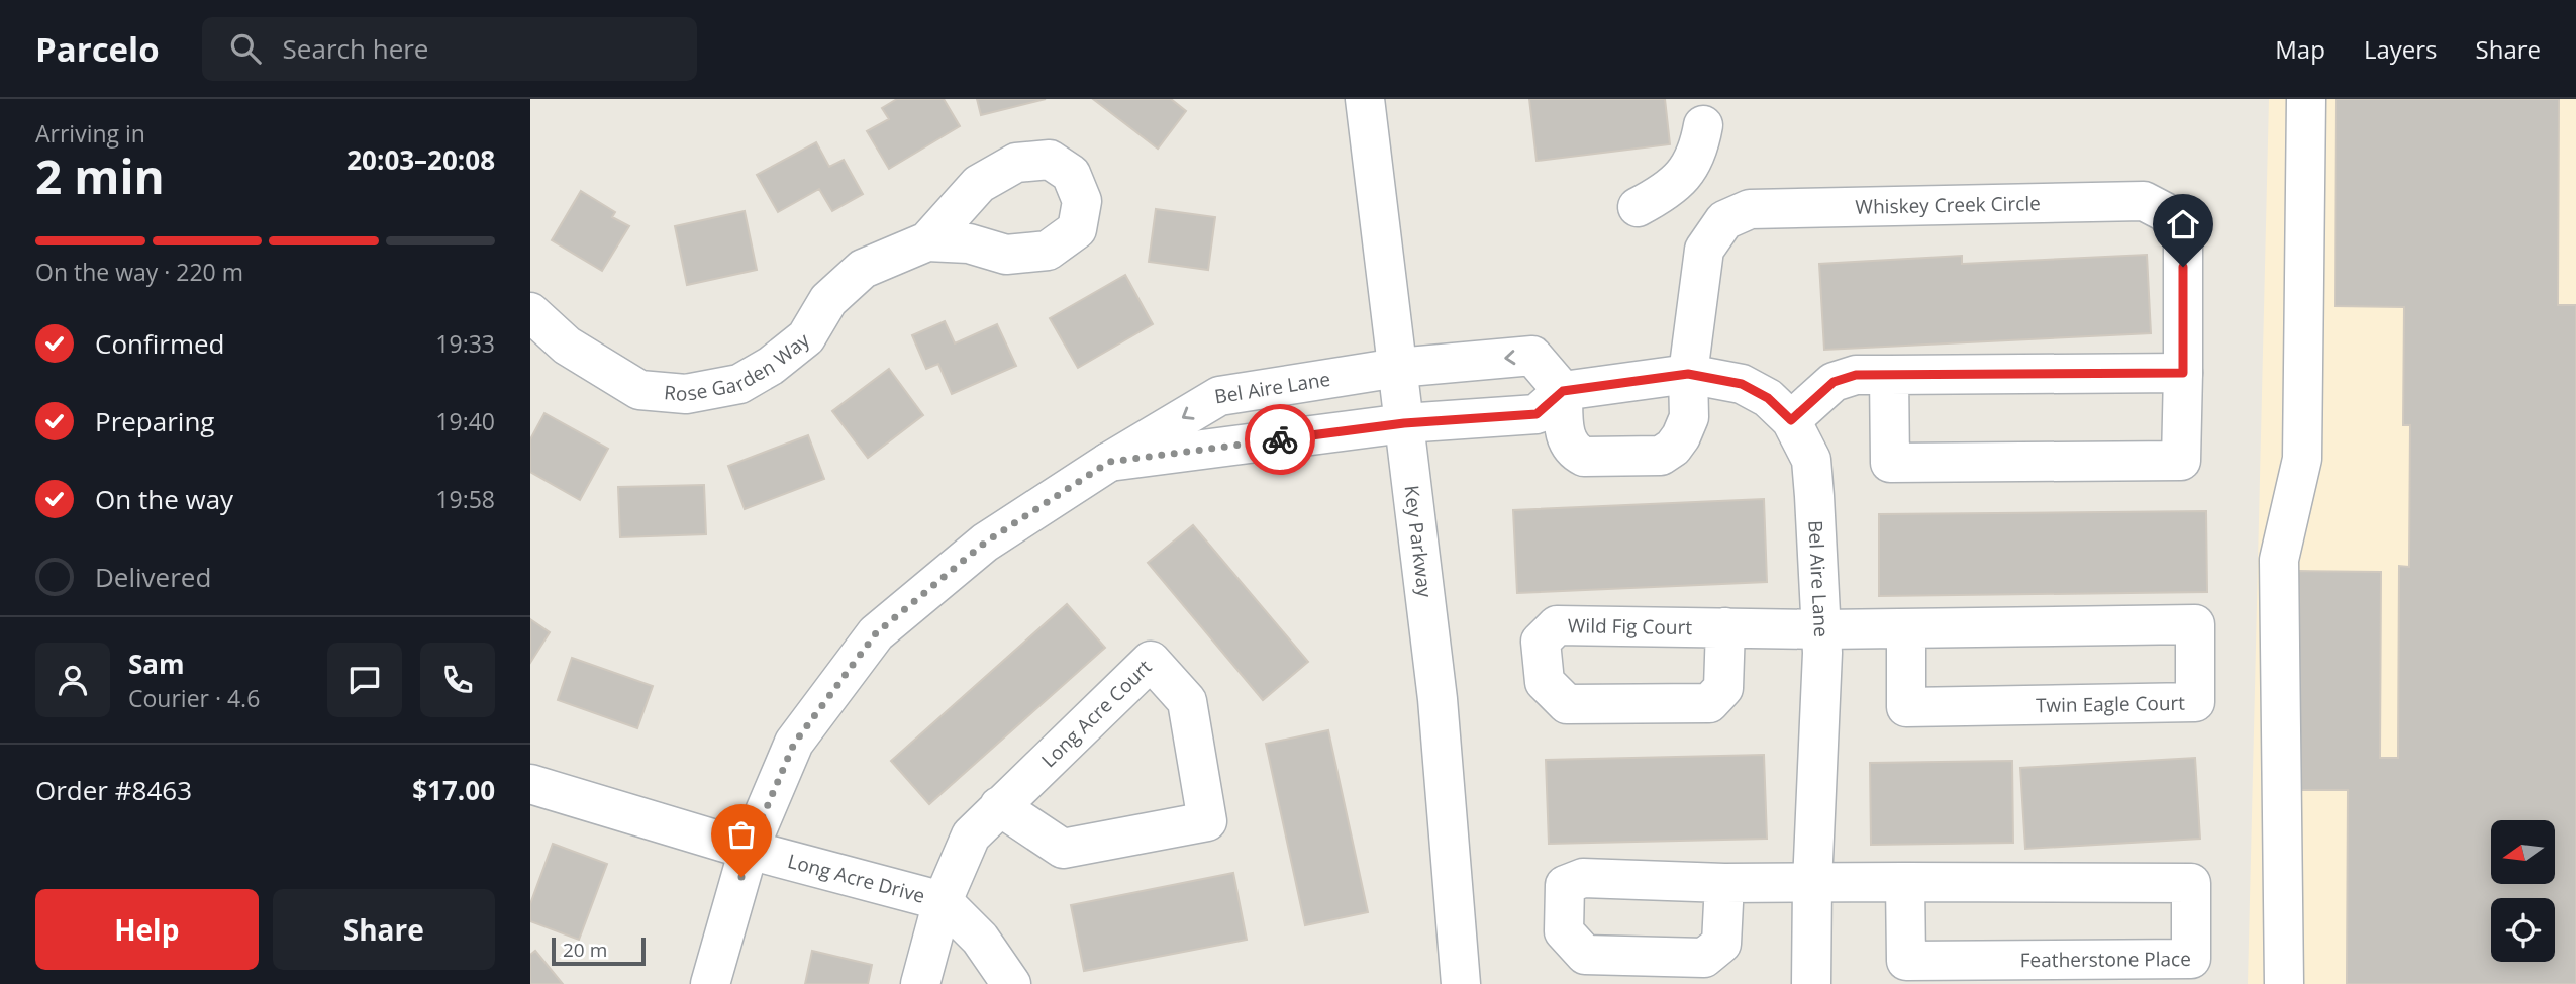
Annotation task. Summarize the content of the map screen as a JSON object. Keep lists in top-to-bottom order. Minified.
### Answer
{"streets":{"street":["Whiskey Creek Circle","Rose Garden Way","Bel Aire Lane","Key Parkway","Twin Eagle Court","Long Acre Court","Long Acre Drive","Featherstone Place"]},"crossings":[["Bel Aire Lane","Key Parkway"],["Bel Aire Lane","Twin Eagle Court"],["Bel Aire Lane","Long Acre Drive"],["Bel Aire Lane","Featherstone Place"],["Long Acre Court","Long Acre Drive"]],"scale_bar":"20 m","north":"left","page":{"header":"Parcelo","search":"Search here","nav":["Map","Layers","Share"],"heading":["2 min","Arriving in","20:03–20:08"],"panel":["Sam","Courier · 4.6","Order #8463","$17.00"],"bar":"On the way · 220 m","list":[["Confirmed","19:33"],["Preparing","19:40"],["On the way","19:58"],"Delivered"],"buttons":["Help","Share"],"scale":"20 m"}}
